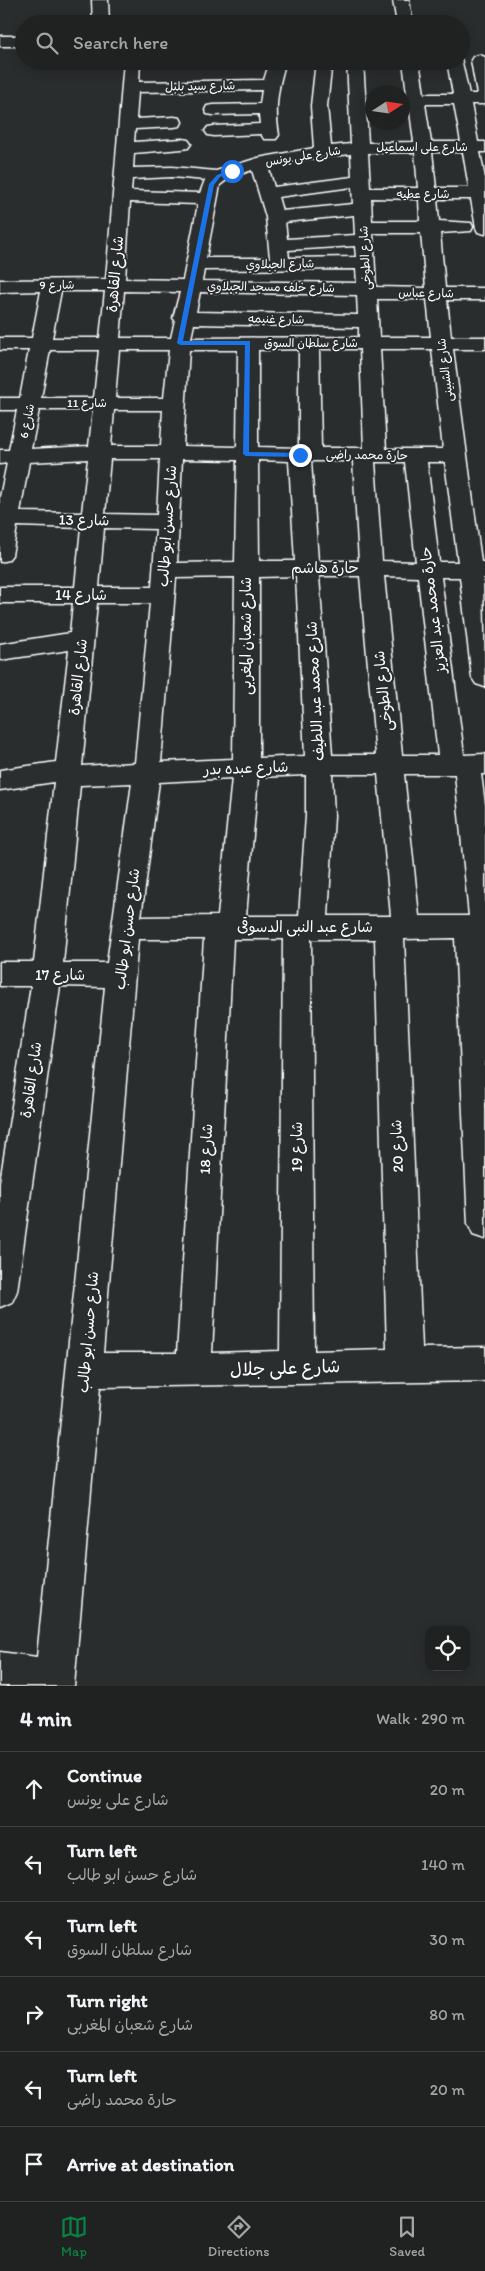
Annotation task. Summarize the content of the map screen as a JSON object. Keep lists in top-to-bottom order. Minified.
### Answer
{"streets":{"street":["شارع سيد بلبل","شارع على اسماعيل","شارع على يونس","شارع عطيه","شارع الطوخى","شارع الجبلاوي","شارع القاهرة","شارع 9","شارع خلف مسجد الجبلاوي","شارع عباس","شارع غنيمه","شارع سلطان السوق","شارع الشبينى","شارع 11","شارع 6","حارة محمد راضى","شارع 13","شارع حسن ابو طالب","حارة هاشم","شارع 14","حارة محمد عبد العزيز","شارع شعبان المغربى","شارع محمد عبد اللطيف","شارع عبده بدر","شارع عبد النبى الدسوقى","شارع 17","شارع 20","شارع 19","شارع 18","شارع على جلال"]},"crossings":[["شارع سيد بلبل","شارع القاهرة"],["شارع على اسماعيل","شارع على يونس"],["شارع على اسماعيل","شارع الطوخى"],["شارع على اسماعيل","شارع الشبينى"],["شارع على يونس","شارع الطوخى"],["شارع على يونس","شارع حسن ابو طالب"],["شارع عطيه","شارع الطوخى"],["شارع عطيه","شارع الشبينى"],["شارع الطوخى","شارع الجبلاوي"],["شارع الطوخى","شارع خلف مسجد الجبلاوي"],["شارع الطوخى","شارع عباس"],["شارع الطوخى","شارع غنيمه"],["شارع الطوخى","شارع سلطان السوق"],["شارع الطوخى","حارة محمد راضى"],["شارع الطوخى","حارة هاشم"],["شارع الطوخى","شارع عبده بدر"],["شارع الطوخى","شارع عبد النبى الدسوقى"],["شارع الطوخى","شارع 20"],["شارع الجبلاوي","شارع حسن ابو طالب"],["شارع القاهرة","شارع 9"],["شارع القاهرة","شارع خلف مسجد الجبلاوي"],["شارع القاهرة","شارع سلطان السوق"],["شارع القاهرة","شارع 11"],["شارع القاهرة","حارة محمد راضى"],["شارع القاهرة","شارع 13"],["شارع القاهرة","شارع 14"],["شارع القاهرة","شارع عبده بدر"],["شارع القاهرة","شارع 17"],["شارع 9","شارع خلف مسجد الجبلاوي"],["شارع 9","شارع 6"],["شارع خلف مسجد الجبلاوي","شارع عباس"],["شارع خلف مسجد الجبلاوي","شارع حسن ابو طالب"],["شارع خلف مسجد الجبلاوي","شارع محمد عبد اللطيف"],["شارع عباس","شارع الشبينى"],["شارع غنيمه","شارع سلطان السوق"],["شارع غنيمه","شارع حسن ابو طالب"],["شارع غنيمه","شارع محمد عبد اللطيف"],["شارع سلطان السوق","شارع الشبينى"],["شارع سلطان السوق","شارع 6"],["شارع سلطان السوق","شارع حسن ابو طالب"],["شارع سلطان السوق","شارع شعبان المغربى"],["شارع سلطان السوق","شارع محمد عبد اللطيف"],["شارع الشبينى","حارة محمد راضى"],["شارع الشبينى","حارة هاشم"],["شارع 11","شارع 6"],["شارع 11","شارع حسن ابو طالب"],["شارع 6","حارة محمد راضى"],["شارع 6","شارع 13"],["حارة محمد راضى","شارع حسن ابو طالب"],["حارة محمد راضى","حارة محمد عبد العزيز"],["حارة محمد راضى","شارع شعبان المغربى"],["حارة محمد راضى","شارع محمد عبد اللطيف"],["شارع 13","شارع حسن ابو طالب"],["شارع حسن ابو طالب","حارة هاشم"],["شارع حسن ابو طالب","شارع 14"],["شارع حسن ابو طالب","شارع عبده بدر"],["شارع حسن ابو طالب","شارع عبد النبى الدسوقى"],["شارع حسن ابو طالب","شارع 17"],["شارع حسن ابو طالب","شارع على جلال"],["حارة هاشم","شارع 14"],["حارة هاشم","حارة محمد عبد العزيز"],["حارة هاشم","شارع شعبان المغربى"],["حارة هاشم","شارع محمد عبد اللطيف"],["حارة محمد عبد العزيز","شارع عبده بدر"],["حارة محمد عبد العزيز","شارع عبد النبى الدسوقى"],["شارع شعبان المغربى","شارع عبده بدر"],["شارع شعبان المغربى","شارع عبد النبى الدسوقى"],["شارع شعبان المغربى","شارع 18"],["شارع محمد عبد اللطيف","شارع عبده بدر"],["شارع محمد عبد اللطيف","شارع عبد النبى الدسوقى"],["شارع محمد عبد اللطيف","شارع 19"],["شارع عبد النبى الدسوقى","شارع 20"],["شارع عبد النبى الدسوقى","شارع 19"],["شارع عبد النبى الدسوقى","شارع 18"],["شارع 20","شارع على جلال"],["شارع 19","شارع على جلال"],["شارع 18","شارع على جلال"]],"north":"right","page":{"search":"Search here","heading":["4 min","Walk · 290 m"],"list":[["Continue","شارع على يونس","20 m"],["Turn left","شارع حسن ابو طالب","140 m"],["Turn left","شارع سلطان السوق","30 m"],["Turn right","شارع شعبان المغربى","80 m"],["Turn left","حارة محمد راضى","20 m"],"Arrive at destination"],"nav":["Map","Directions","Saved"]}}
